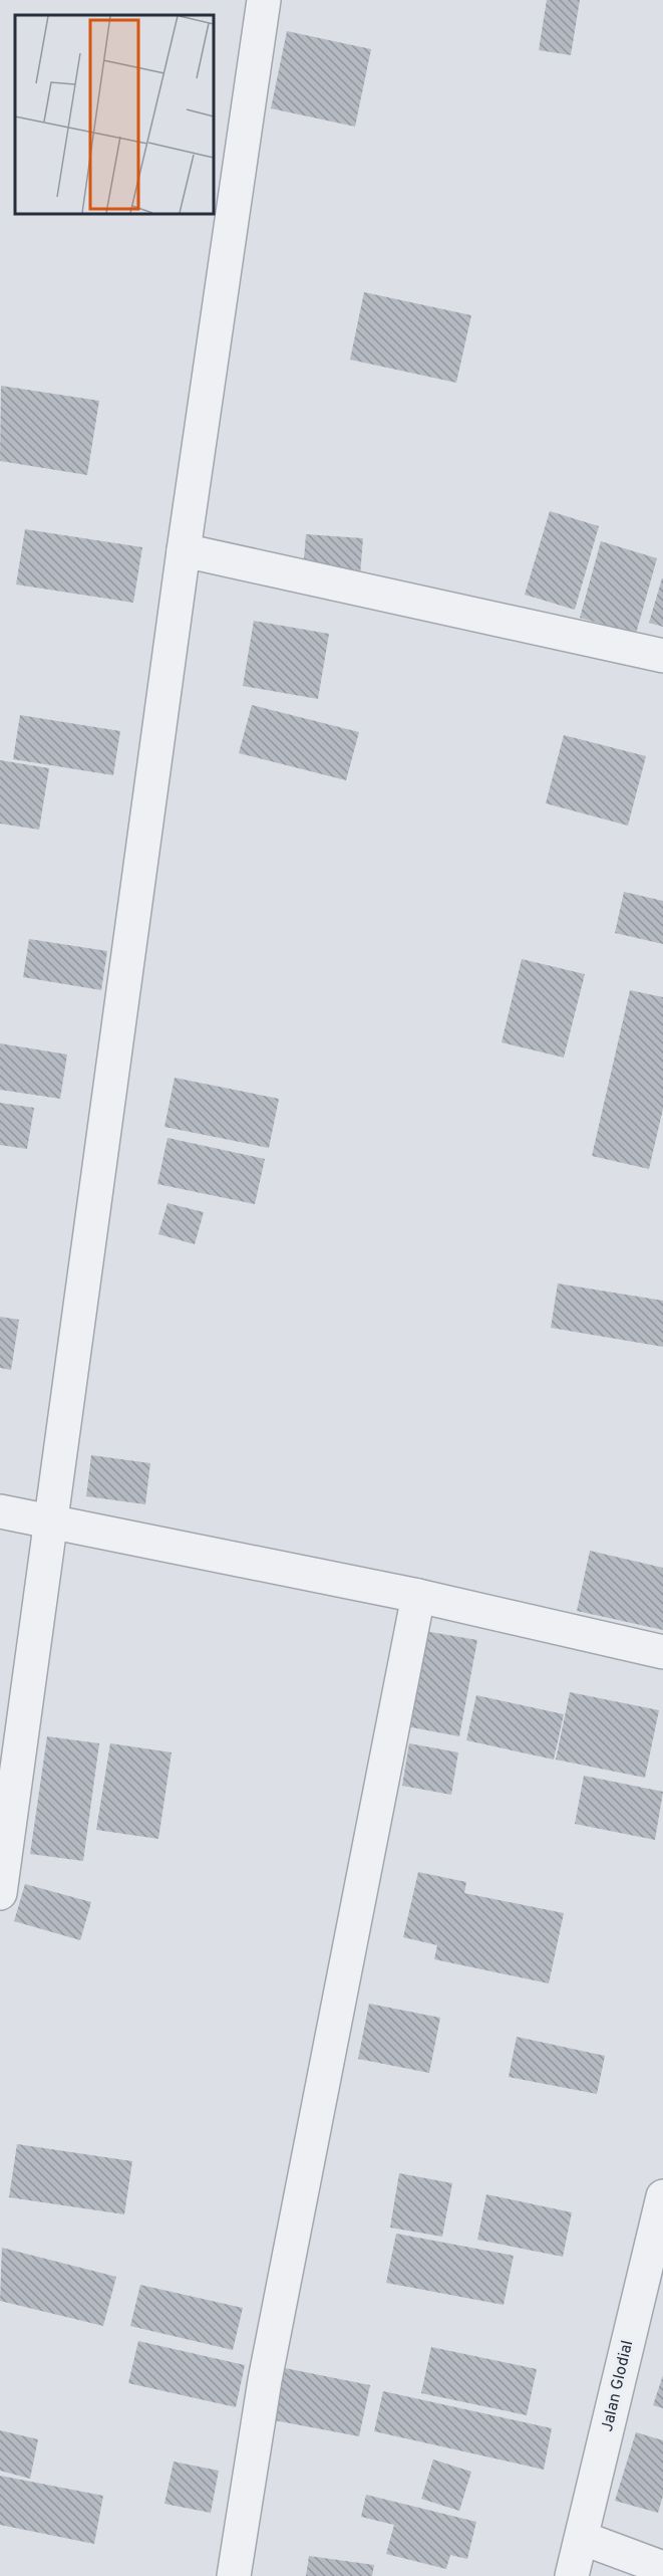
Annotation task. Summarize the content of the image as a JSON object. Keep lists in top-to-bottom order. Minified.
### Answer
{"streets":{"street":["Jalan Glodial"]}}
